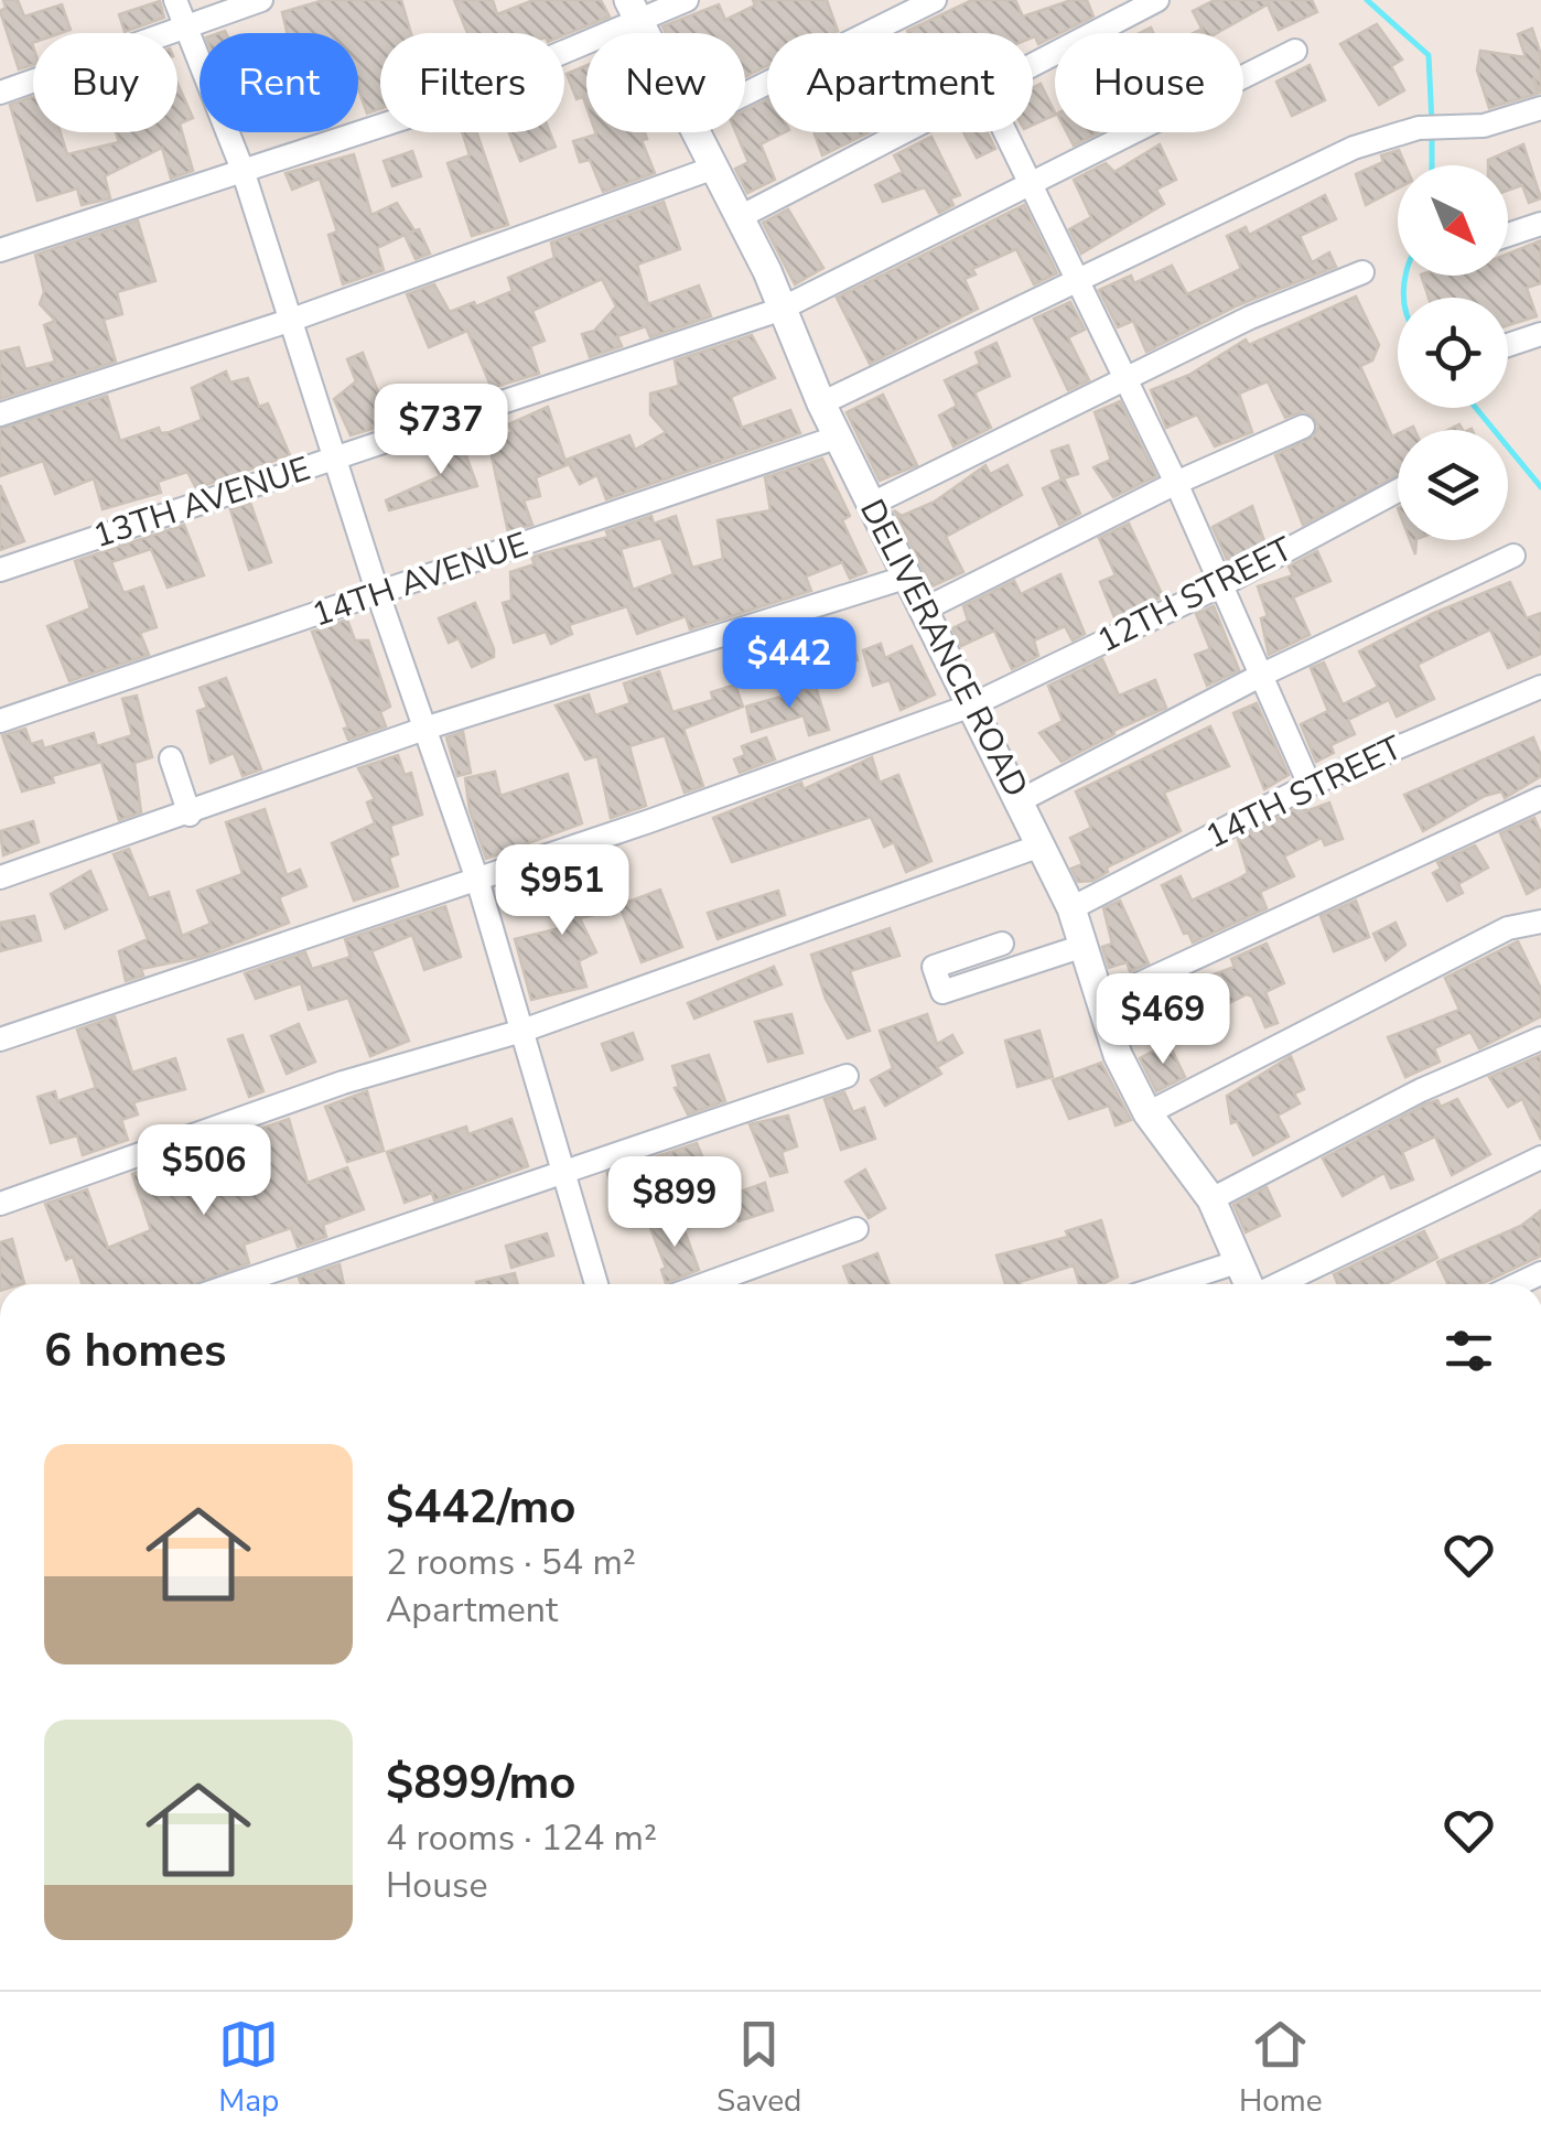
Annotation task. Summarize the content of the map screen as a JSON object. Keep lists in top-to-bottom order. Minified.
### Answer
{"streets":{"street":["13TH AVENUE","14TH AVENUE","12TH STREET","DELIVERANCE ROAD","14TH STREET"]},"crossings":[["13TH AVENUE","DELIVERANCE ROAD"],["14TH AVENUE","DELIVERANCE ROAD"],["12TH STREET","DELIVERANCE ROAD"],["DELIVERANCE ROAD","14TH STREET"]],"north":"bottom right","page":{"chip":["Buy","Rent","Filters","New","Apartment","House"],"price":["$737","$442","$951","$469","$506","$899"],"heading":"6 homes","list":[{"name":"$442/mo","note":"2 rooms · 54 m² · Apartment"},{"name":"$899/mo","note":"4 rooms · 124 m² · House"}],"tabs":["Map","Saved","Home"]}}
